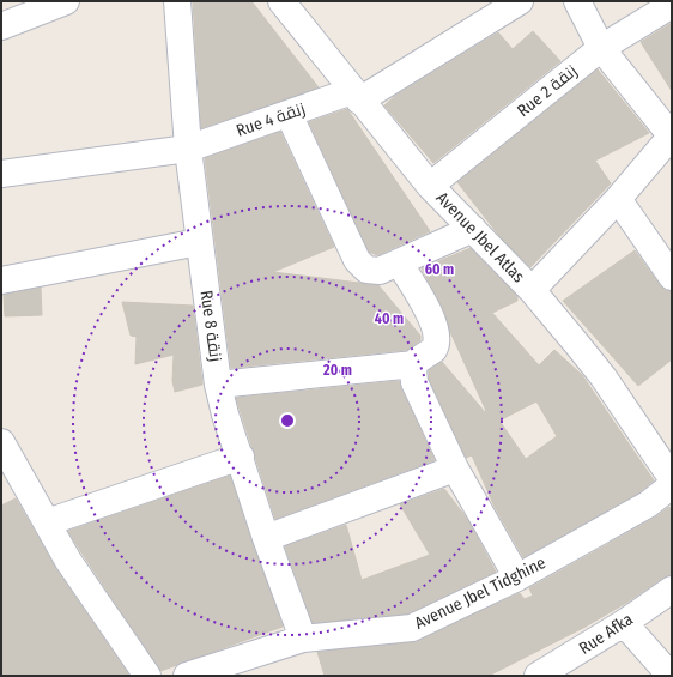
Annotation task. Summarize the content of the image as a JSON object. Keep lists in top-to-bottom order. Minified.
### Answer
{"streets":{"street":["Rue 2 زنقة","Rue 4 زنقة","Avenue Jbel Atlas","Rue 8 زنقة","Avenue Jbel Tidghine","Rue Afka"]},"crossings":[["Rue 2 زنقة","Avenue Jbel Atlas"],["Rue 4 زنقة","Avenue Jbel Atlas"],["Rue 4 زنقة","Rue 8 زنقة"],["Rue 8 زنقة","Avenue Jbel Tidghine"]],"rings":["60 m","40 m","20 m"]}
